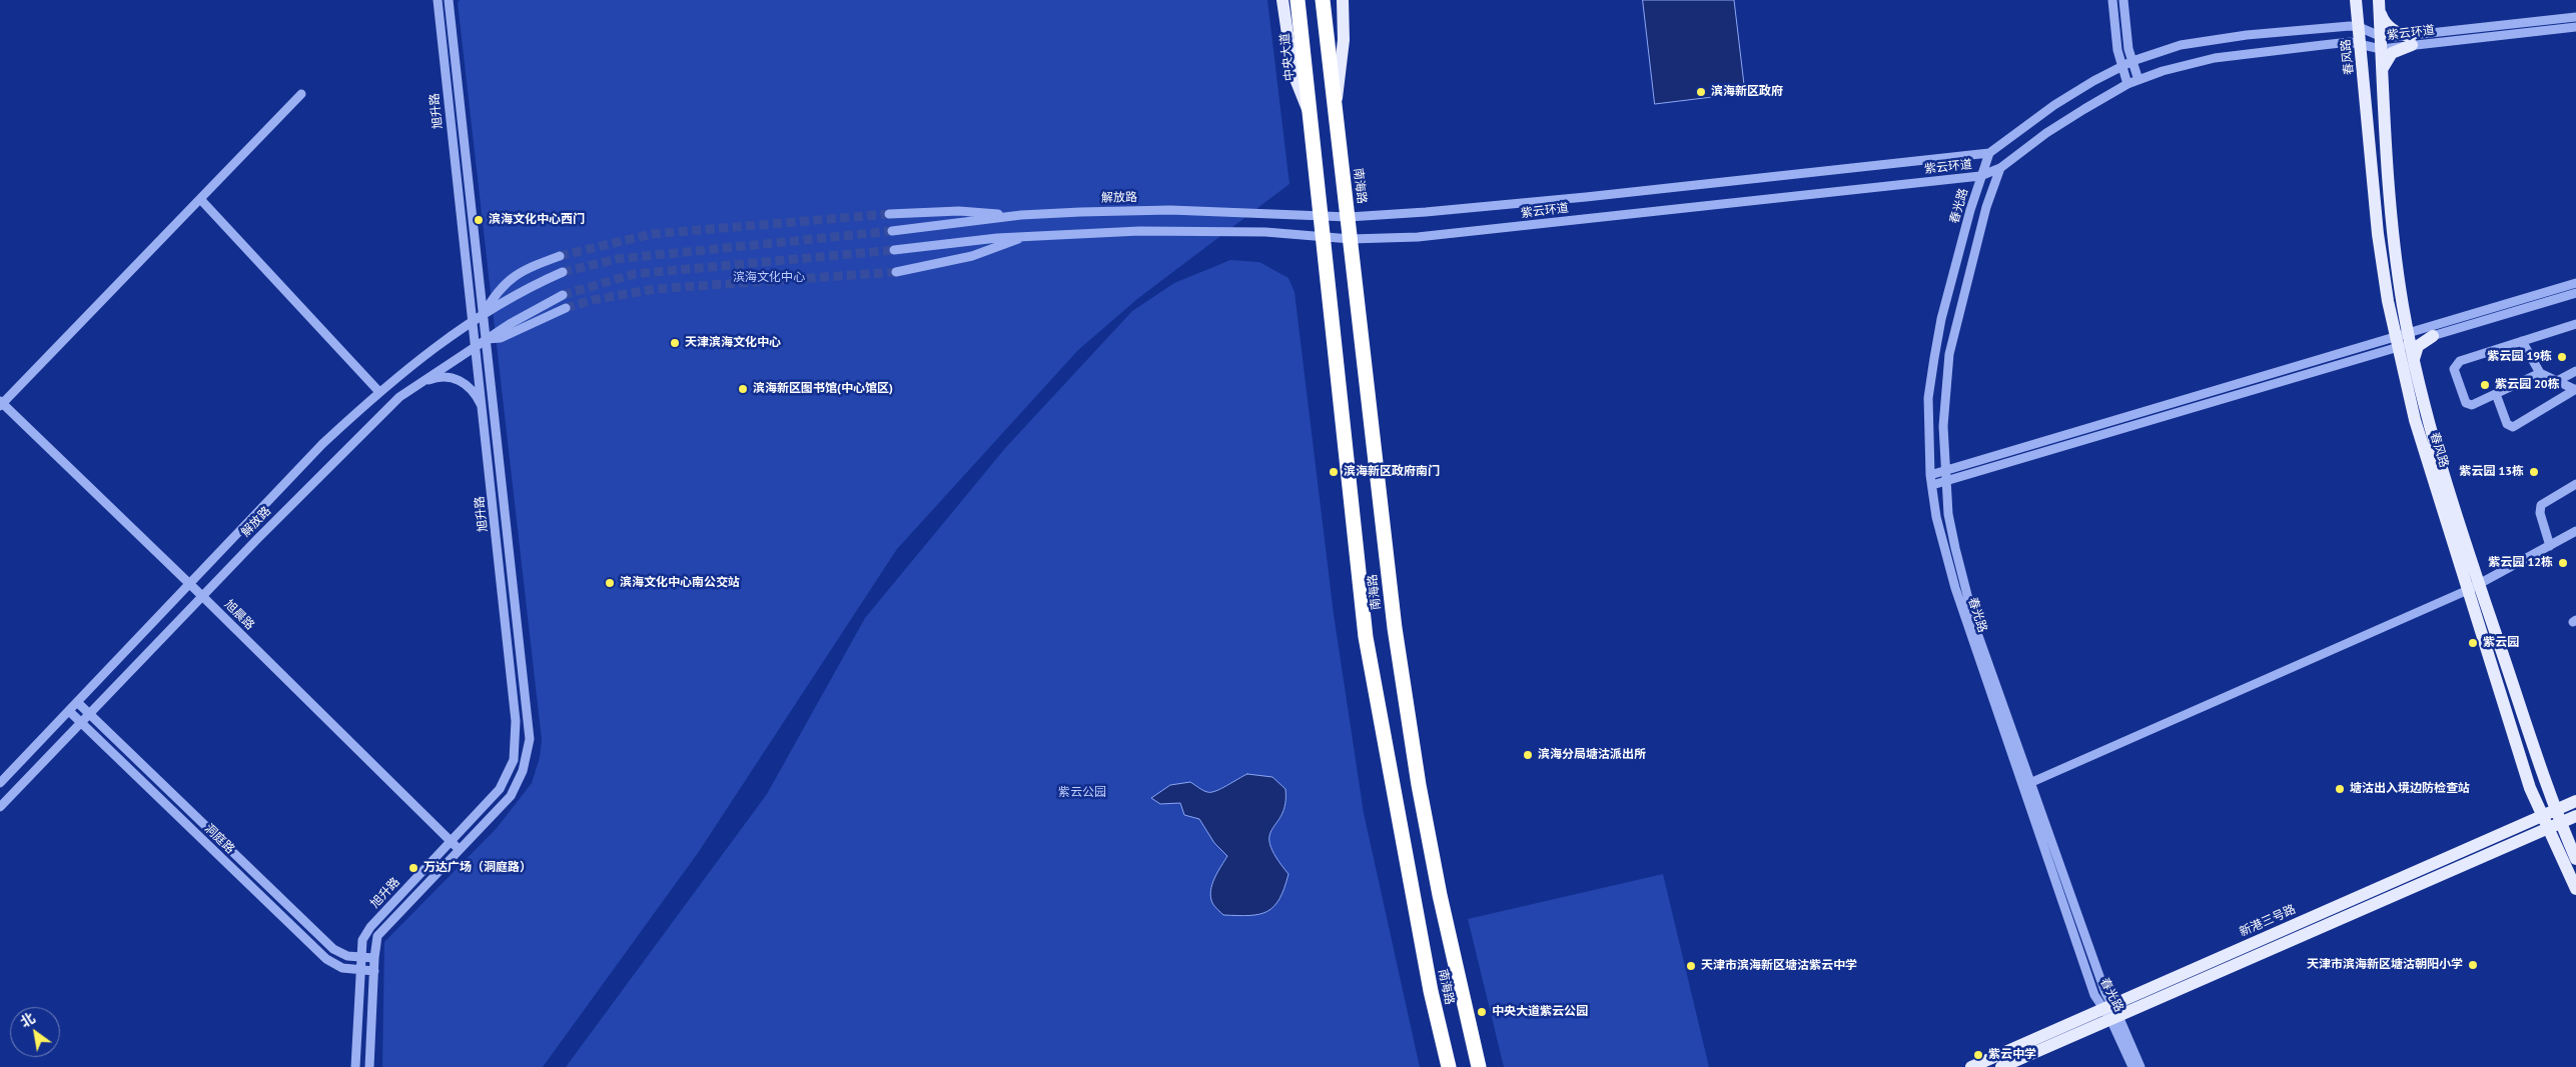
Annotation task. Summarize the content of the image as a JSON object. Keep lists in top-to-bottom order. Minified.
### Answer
{"streets":{"highway":["中央大道","南海路"],"main road":["春风路","新港三号路"],"street":["紫云环道","旭升路","解放路","春光路","旭晨路","洞庭路"]},"crossings":[["紫云环道","春风路"],["紫云环道","南海路"],["紫云环道","解放路"],["紫云环道","春光路"],["中央大道","南海路"],["春风路","新港三号路"],["旭升路","解放路"],["旭升路","旭晨路"],["旭升路","洞庭路"],["南海路","解放路"],["解放路","旭晨路"],["解放路","洞庭路"],["春光路","新港三号路"]],"parks":["滨海文化中心","紫云公园"],"places":["滨海新区政府","滨海文化中心西门","天津滨海文化中心","紫云园 19栋","紫云园 20栋","滨海新区图书馆(中心馆区)","滨海新区政府南门","紫云园 13栋","紫云园 12栋","滨海文化中心南公交站","紫云园","滨海分局塘沽派出所","塘沽出入境边防检查站","万达广场（洞庭路）","天津市滨海新区塘沽朝阳小学","天津市滨海新区塘沽紫云中学","中央大道紫云公园","紫云中学"],"north":"top left"}
